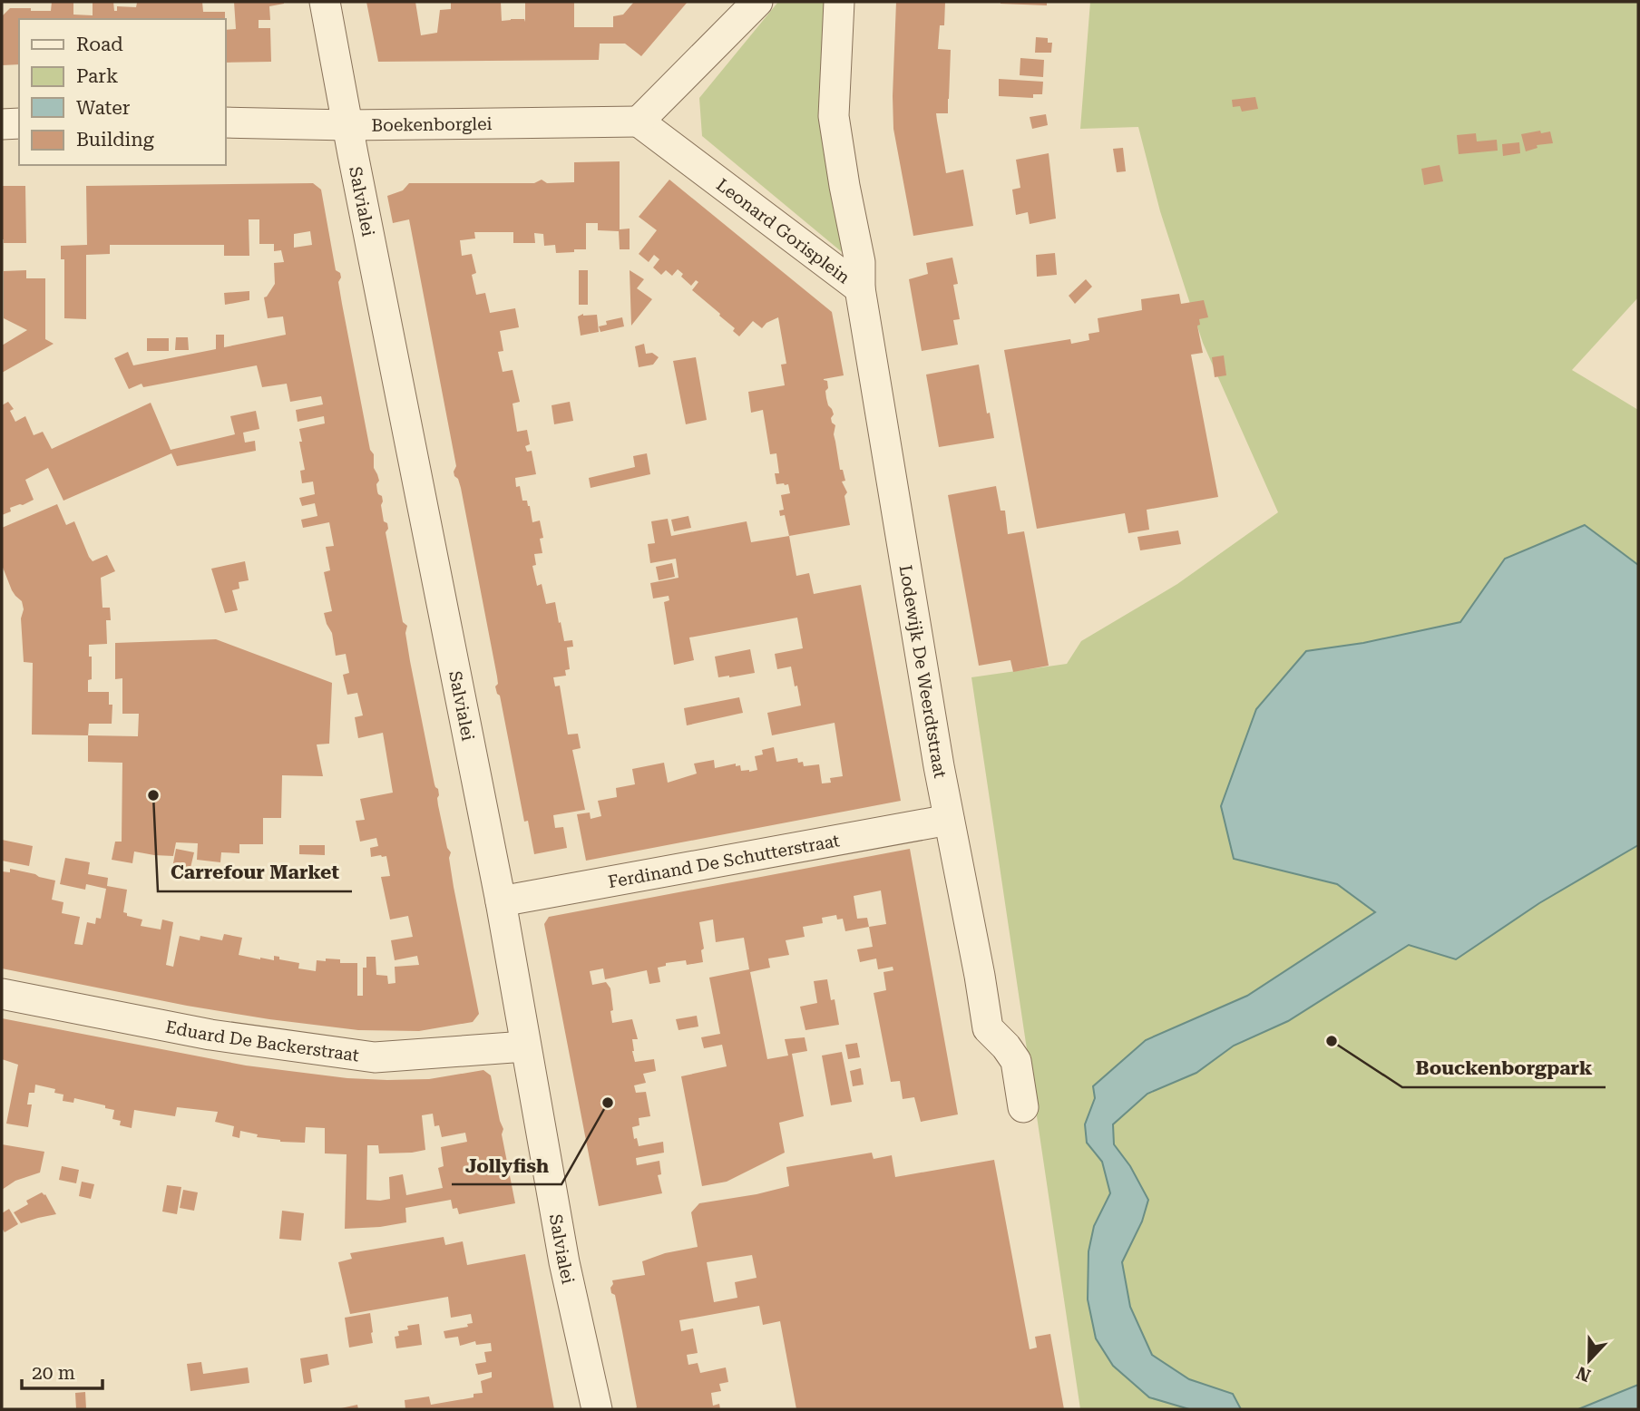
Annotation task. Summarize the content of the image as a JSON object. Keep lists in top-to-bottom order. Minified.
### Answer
{"streets":{"street":["Boekenborglei","Salvialei","Leonard Gorisplein","Lodewijk De Weerdtstraat","Ferdinand De Schutterstraat","Eduard De Backerstraat"]},"crossings":[["Boekenborglei","Salvialei"],["Boekenborglei","Leonard Gorisplein"],["Salvialei","Ferdinand De Schutterstraat"],["Salvialei","Eduard De Backerstraat"],["Leonard Gorisplein","Lodewijk De Weerdtstraat"],["Lodewijk De Weerdtstraat","Ferdinand De Schutterstraat"]],"places":["Carrefour Market","Bouckenborgpark","Jollyfish"],"legend":["Road","Park","Water","Building"],"scale_bar":"20 m","north":"bottom"}
